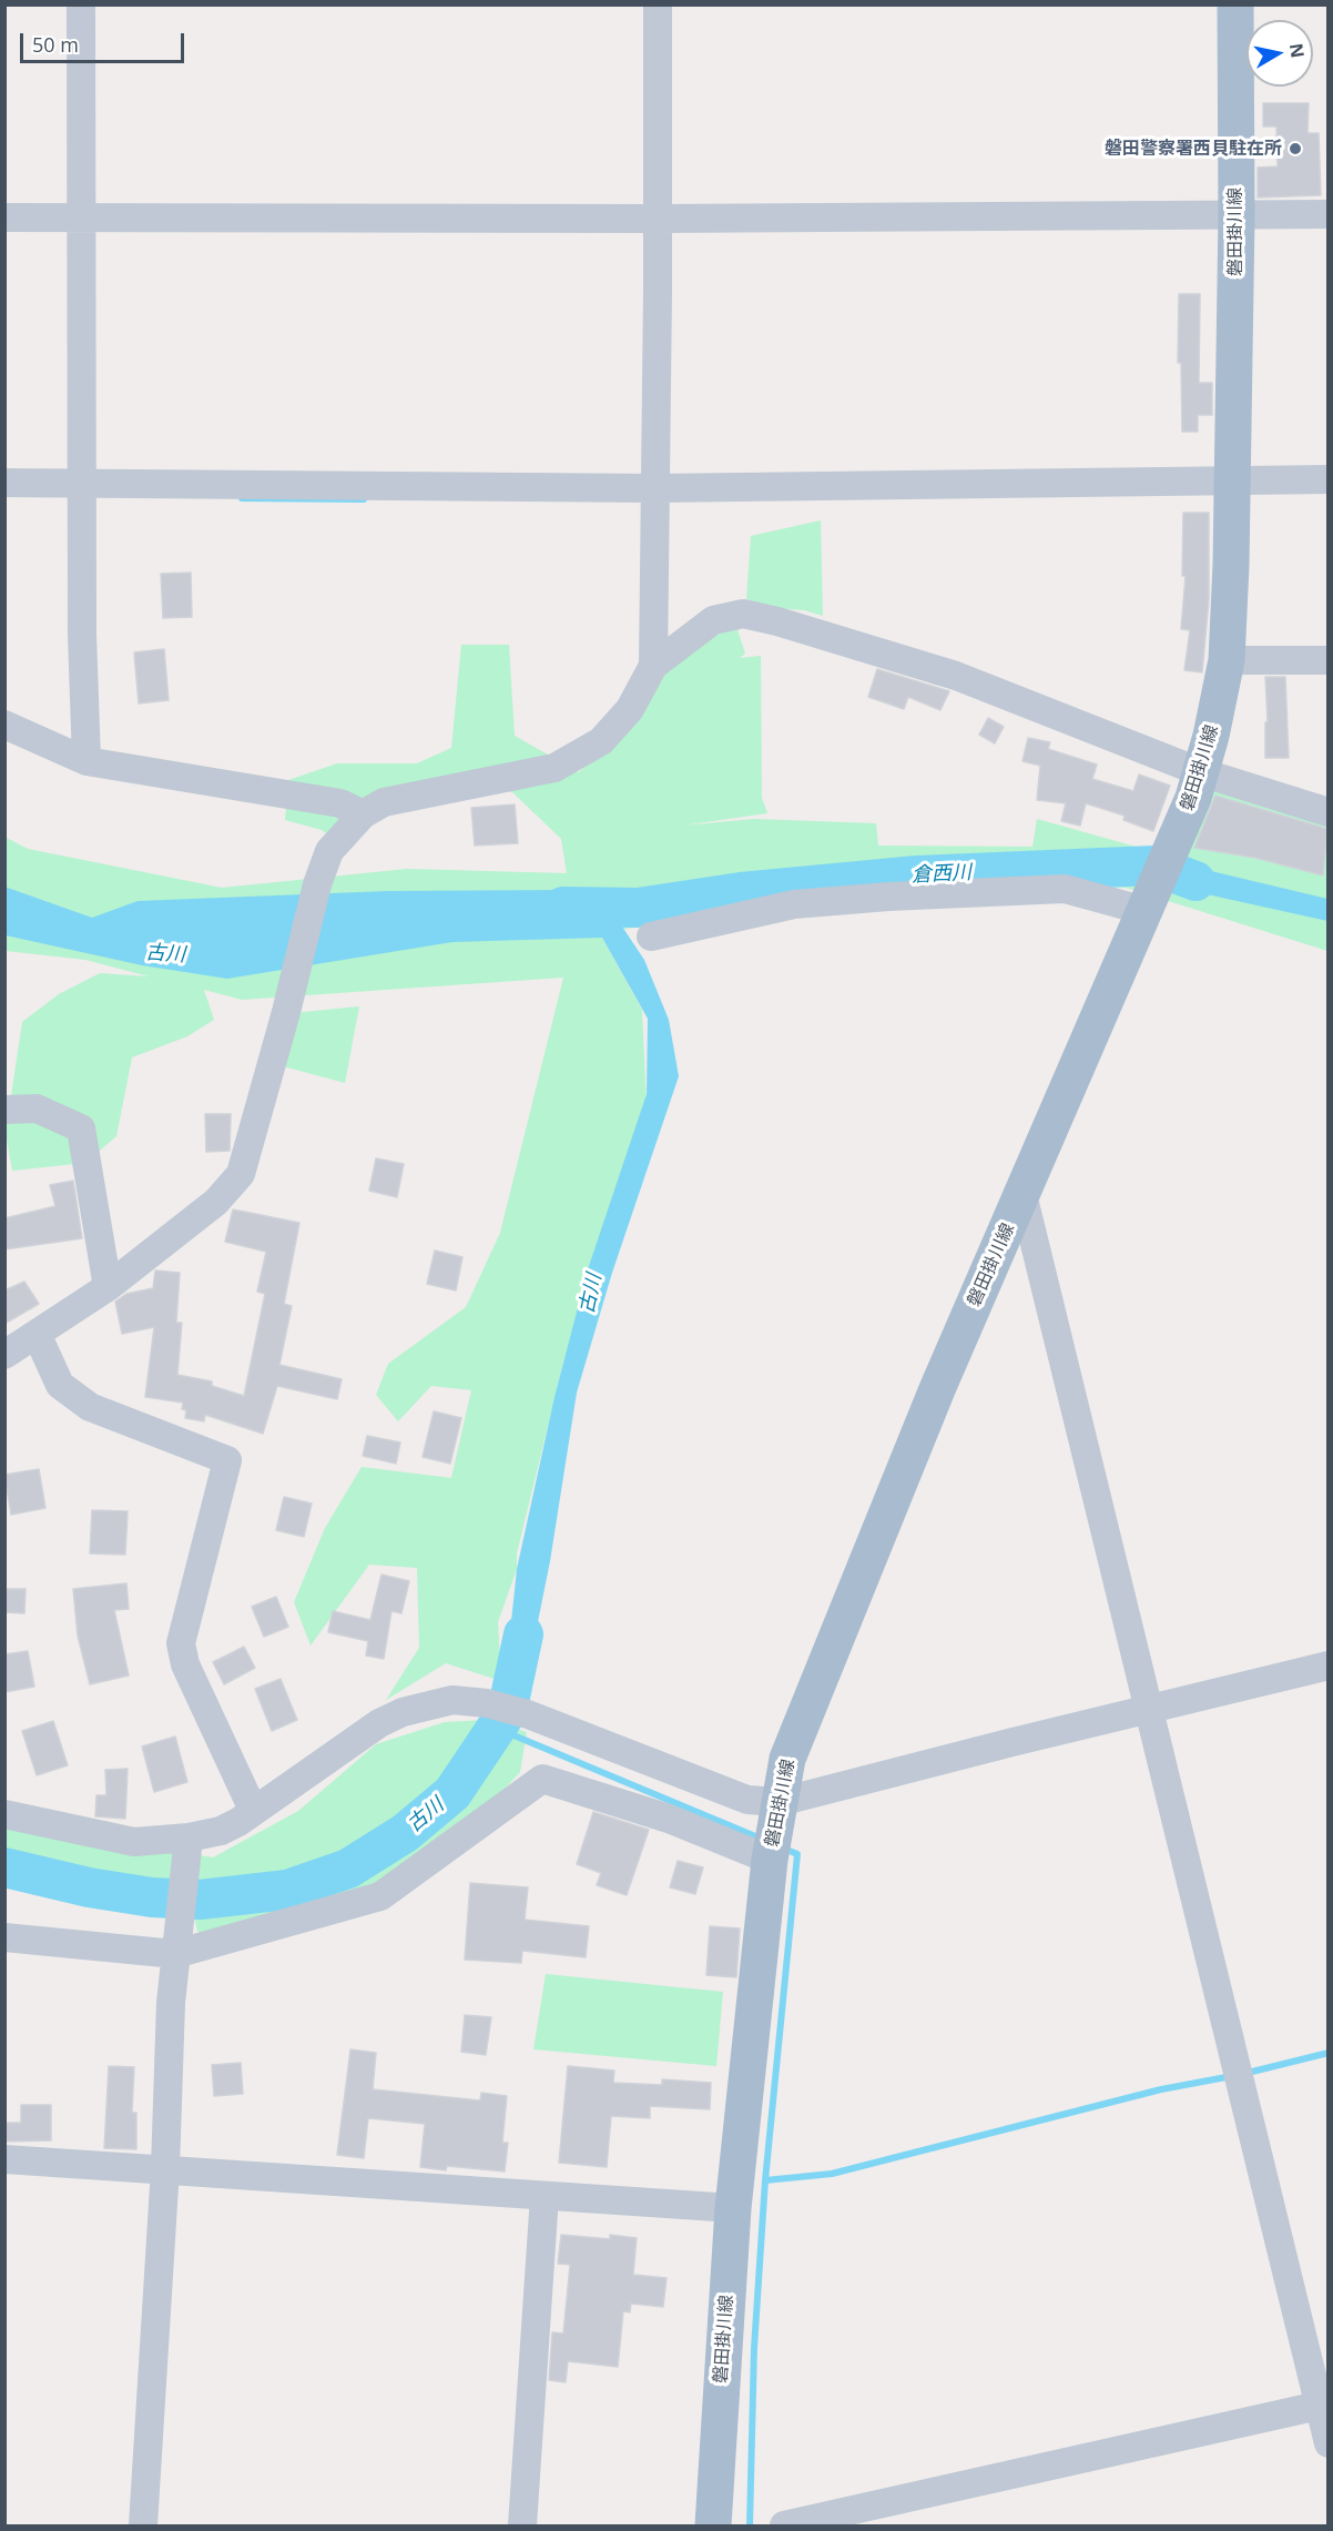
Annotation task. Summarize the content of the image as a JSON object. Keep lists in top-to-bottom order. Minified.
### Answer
{"streets":{"main road":["磐田掛川線"]},"water":["倉西川","古川"],"places":["磐田警察署西貝駐在所"],"scale_bar":"50 m","north":"right"}
